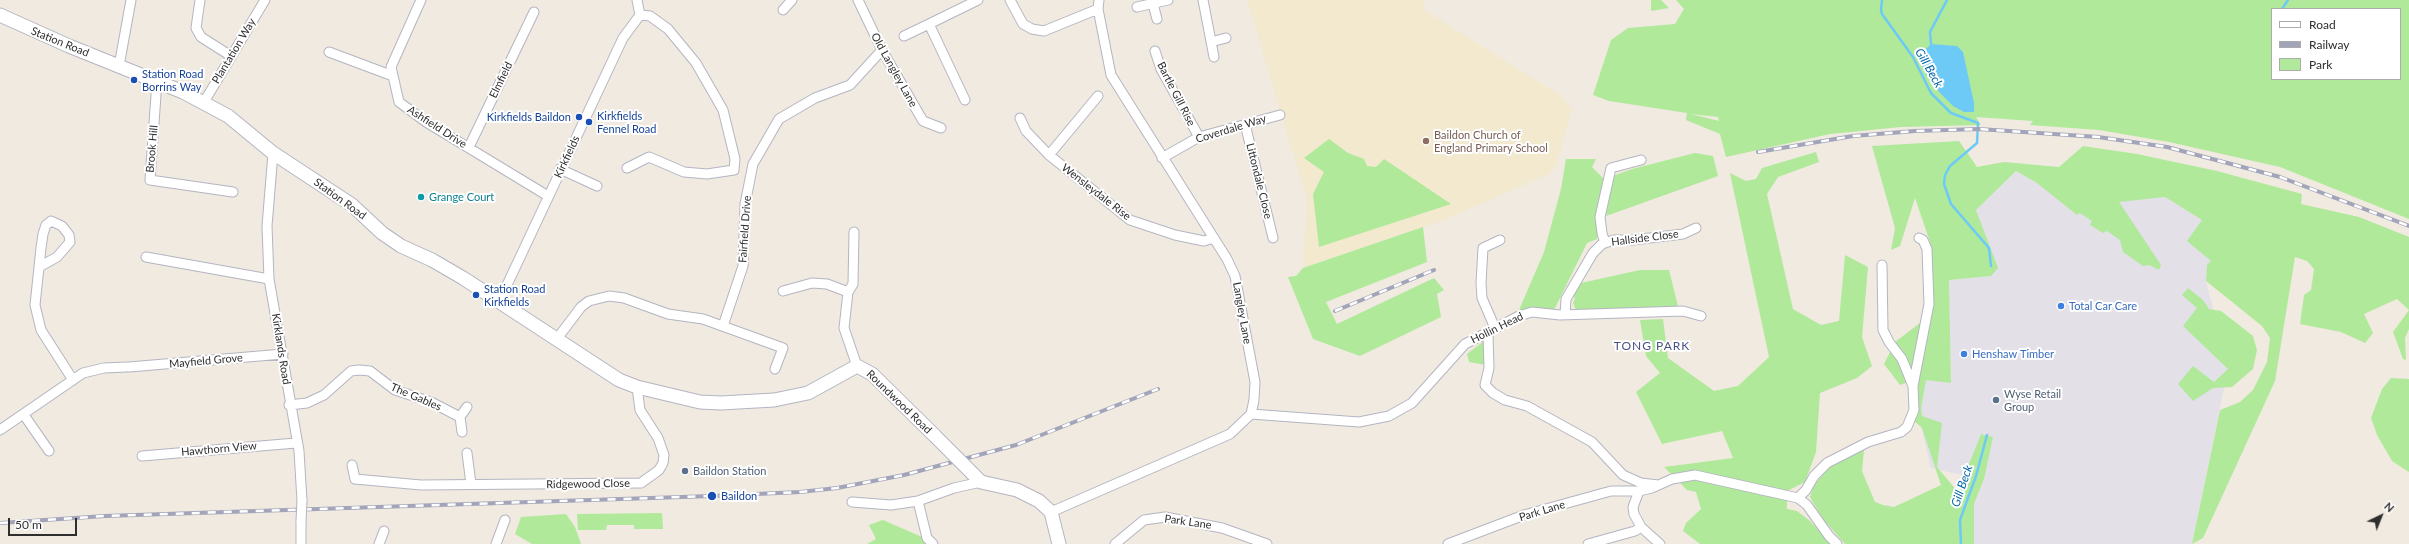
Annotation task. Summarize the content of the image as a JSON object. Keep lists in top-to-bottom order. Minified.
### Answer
{"streets":{"street":["Station Road","Plantation Way","Old Langley Lane","Elmfield","Bartle Gill Rise","Ashfield Drive","Coverdale Way","Brook Hill","Kirkfields","Littondale Close","Wensleydale Rise","Fairfield Drive","Hallside Close","Langley Lane","Hollin Head","Kirklands Road","Mayfield Grove","The Gables","Roundwood Road","Hawthorn View","Ridgewood Close","Park Lane"]},"crossings":[["Station Road","Plantation Way"],["Station Road","Brook Hill"],["Station Road","Kirkfields"],["Station Road","Kirklands Road"],["Station Road","Roundwood Road"],["Station Road","Ridgewood Close"],["Old Langley Lane","Fairfield Drive"],["Elmfield","Ashfield Drive"],["Bartle Gill Rise","Coverdale Way"],["Ashfield Drive","Kirkfields"],["Coverdale Way","Littondale Close"],["Coverdale Way","Langley Lane"],["Wensleydale Rise","Langley Lane"],["Hallside Close","Hollin Head"],["Langley Lane","Hollin Head"],["Kirklands Road","Mayfield Grove"],["Kirklands Road","The Gables"],["Kirklands Road","Hawthorn View"]],"districts":["TONG PARK"],"water":["Gill Beck"],"places":["Station Road Borrins Way","Kirkfields Baildon","Kirkfields Fennel Road","Baildon Church of England Primary School","Grange Court","Station Road Kirkfields","Total Car Care","Henshaw Timber","Wyse Retail Group","Baildon Station","Baildon"],"legend":["Road","Railway","Park"],"scale_bar":"50 m","north":"top right"}
